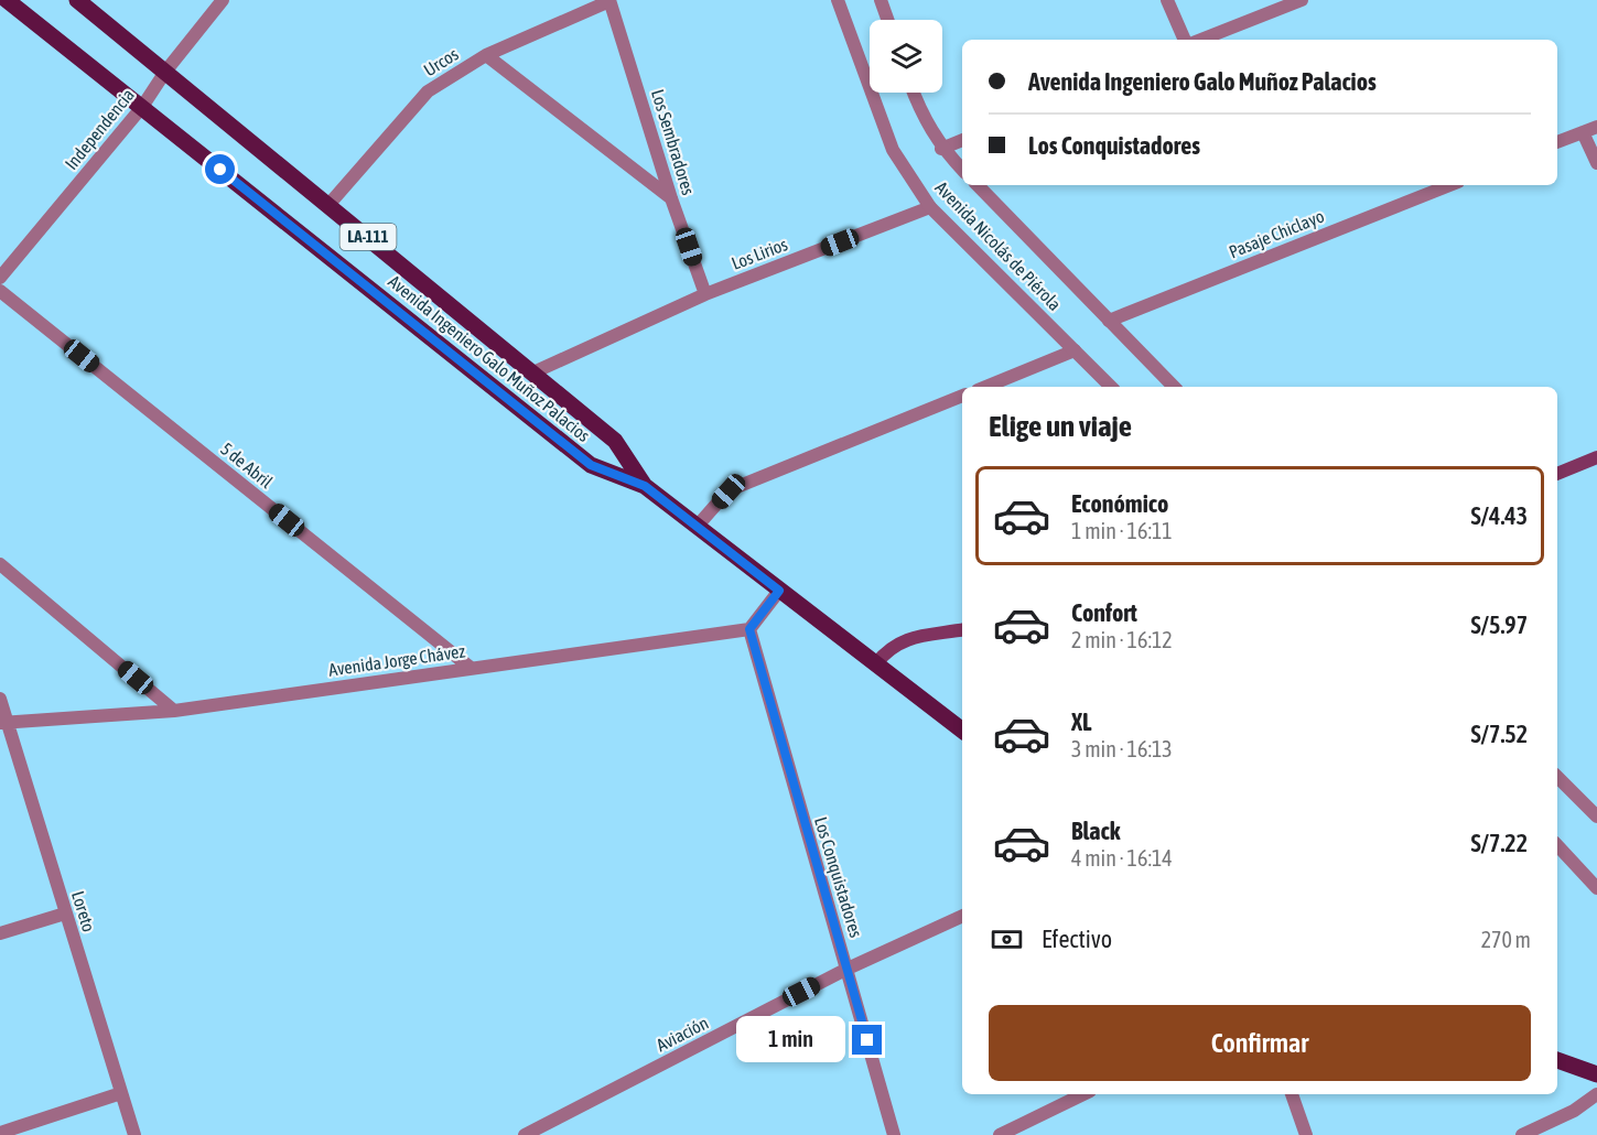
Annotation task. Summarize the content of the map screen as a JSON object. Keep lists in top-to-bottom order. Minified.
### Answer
{"streets":{"main road":["LA-111","Avenida Ingeniero Galo Muñoz Palacios"],"street":["Urcos","Independencia","Los Sembradores","Pasaje Chiclayo","Avenida Nicolás de Piérola","Los Lirios","5 de Abril","Avenida Jorge Chávez","Los Conquistadores","Loreto","Aviación"]},"crossings":[["Urcos","Los Sembradores"],["Urcos","Avenida Ingeniero Galo Muñoz Palacios"],["Independencia","Avenida Ingeniero Galo Muñoz Palacios"],["Los Sembradores","Los Lirios"],["Pasaje Chiclayo","Avenida Nicolás de Piérola"],["Avenida Nicolás de Piérola","Los Lirios"],["Los Lirios","Avenida Ingeniero Galo Muñoz Palacios"],["5 de Abril","Avenida Jorge Chávez"],["Avenida Jorge Chávez","Los Conquistadores"],["Avenida Jorge Chávez","Loreto"],["Los Conquistadores","Aviación"]],"page":{"banner":["Avenida Ingeniero Galo Muñoz Palacios","Los Conquistadores"],"heading":"Elige un viaje","list":[{"name":"Económico","note":"1 min · 16:11","value":"S/4.43"},{"name":"Confort","note":"2 min · 16:12","value":"S/5.97"},{"name":"XL","note":"3 min · 16:13","value":"S/7.52"},{"name":"Black","note":"4 min · 16:14","value":"S/7.22"}],"pay":["Efectivo","270 m"],"buttons":"Confirmar","bubble":"1 min"}}
